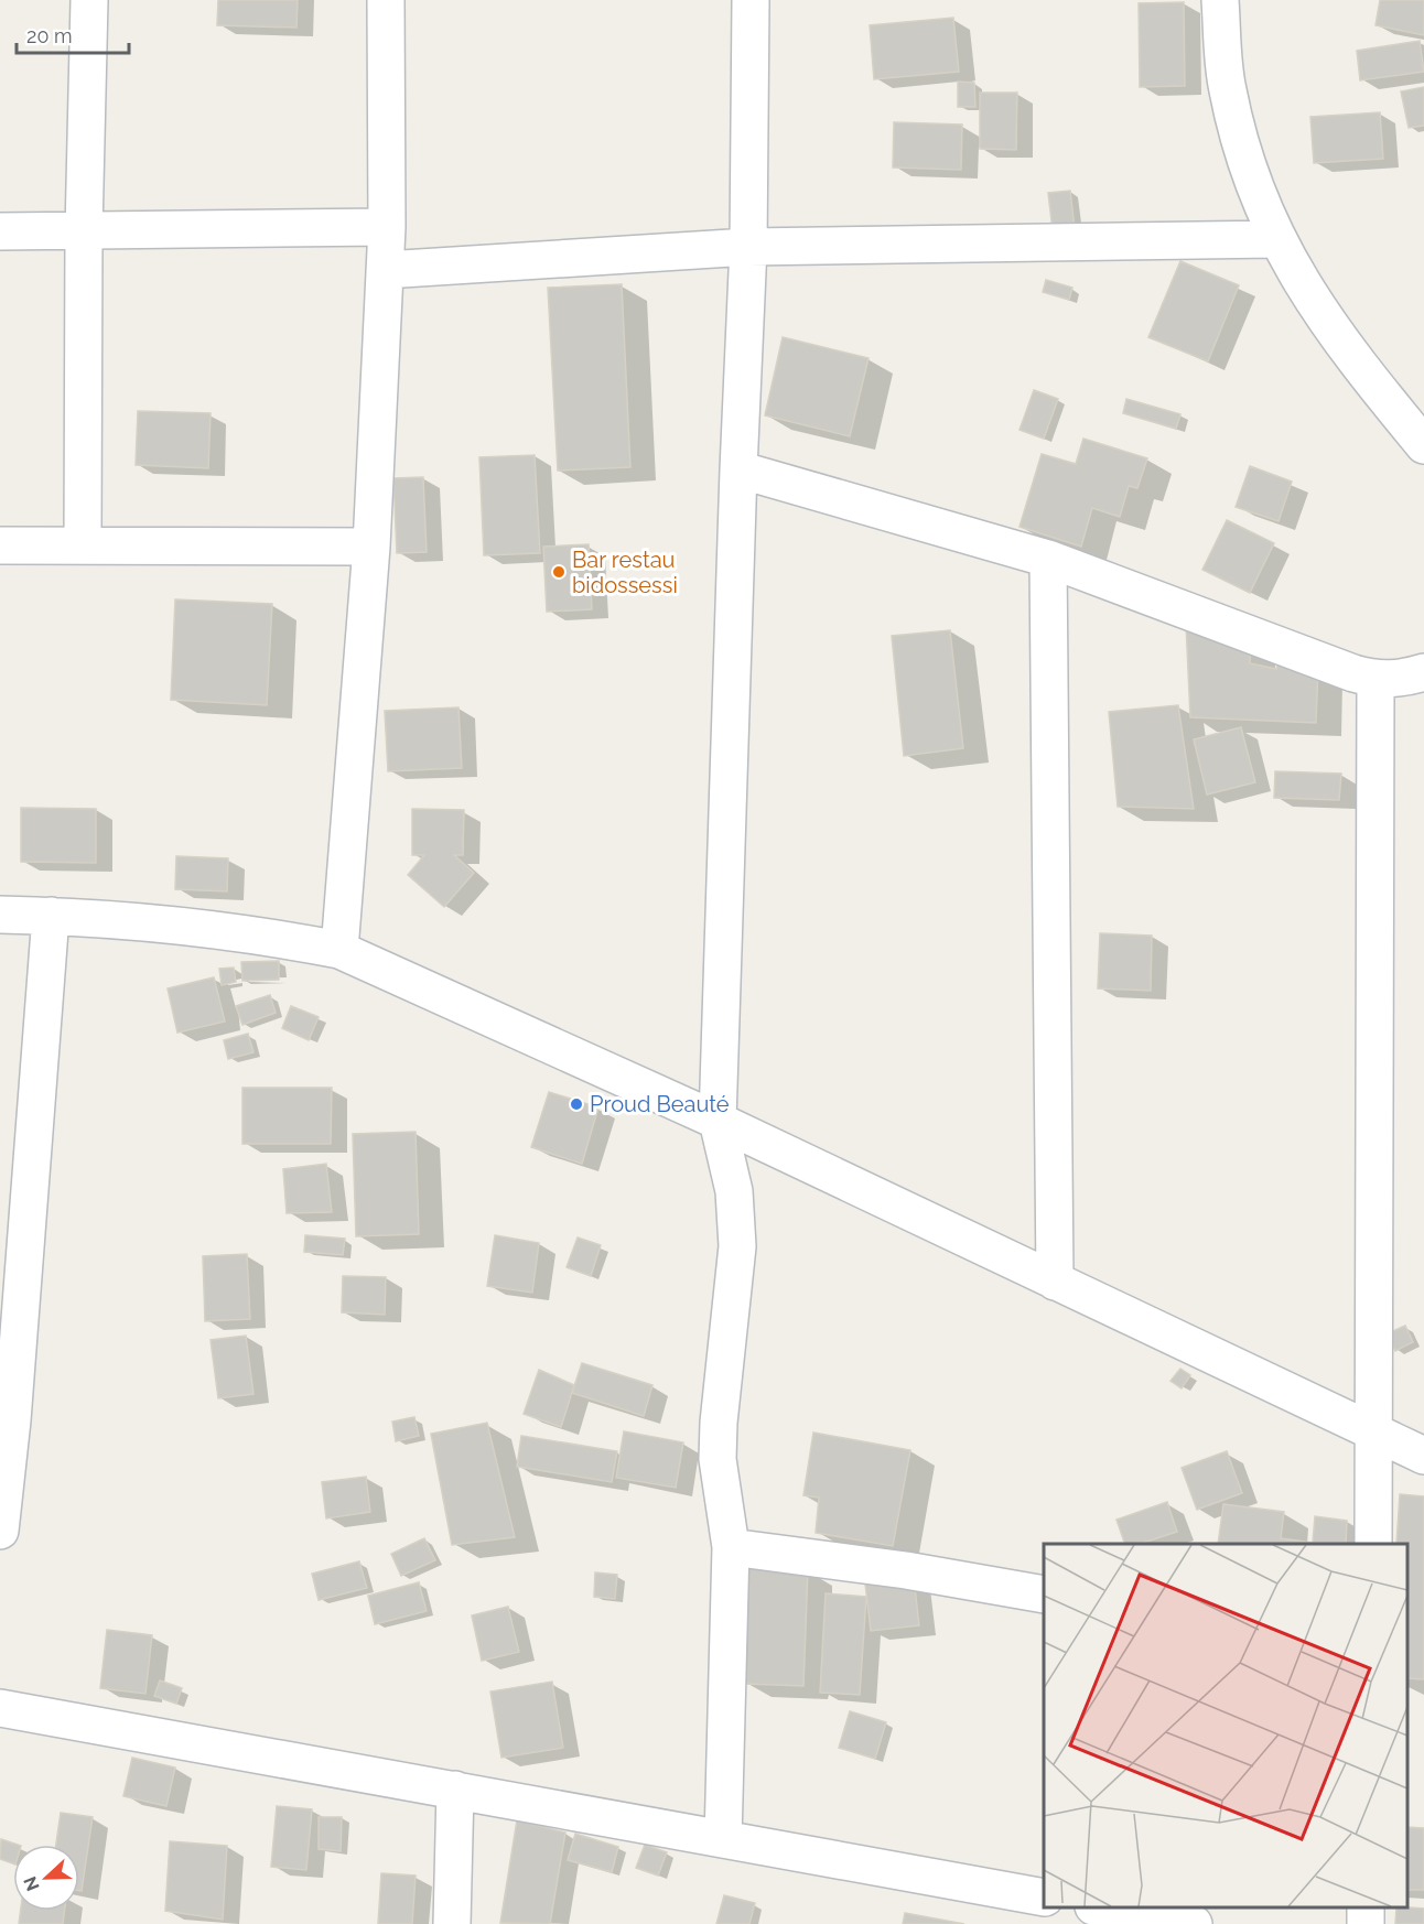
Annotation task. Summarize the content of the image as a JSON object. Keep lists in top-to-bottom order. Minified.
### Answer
{"places":["Bar restau bidossessi","Proud Beauté"],"scale_bar":"20 m","north":"left"}
